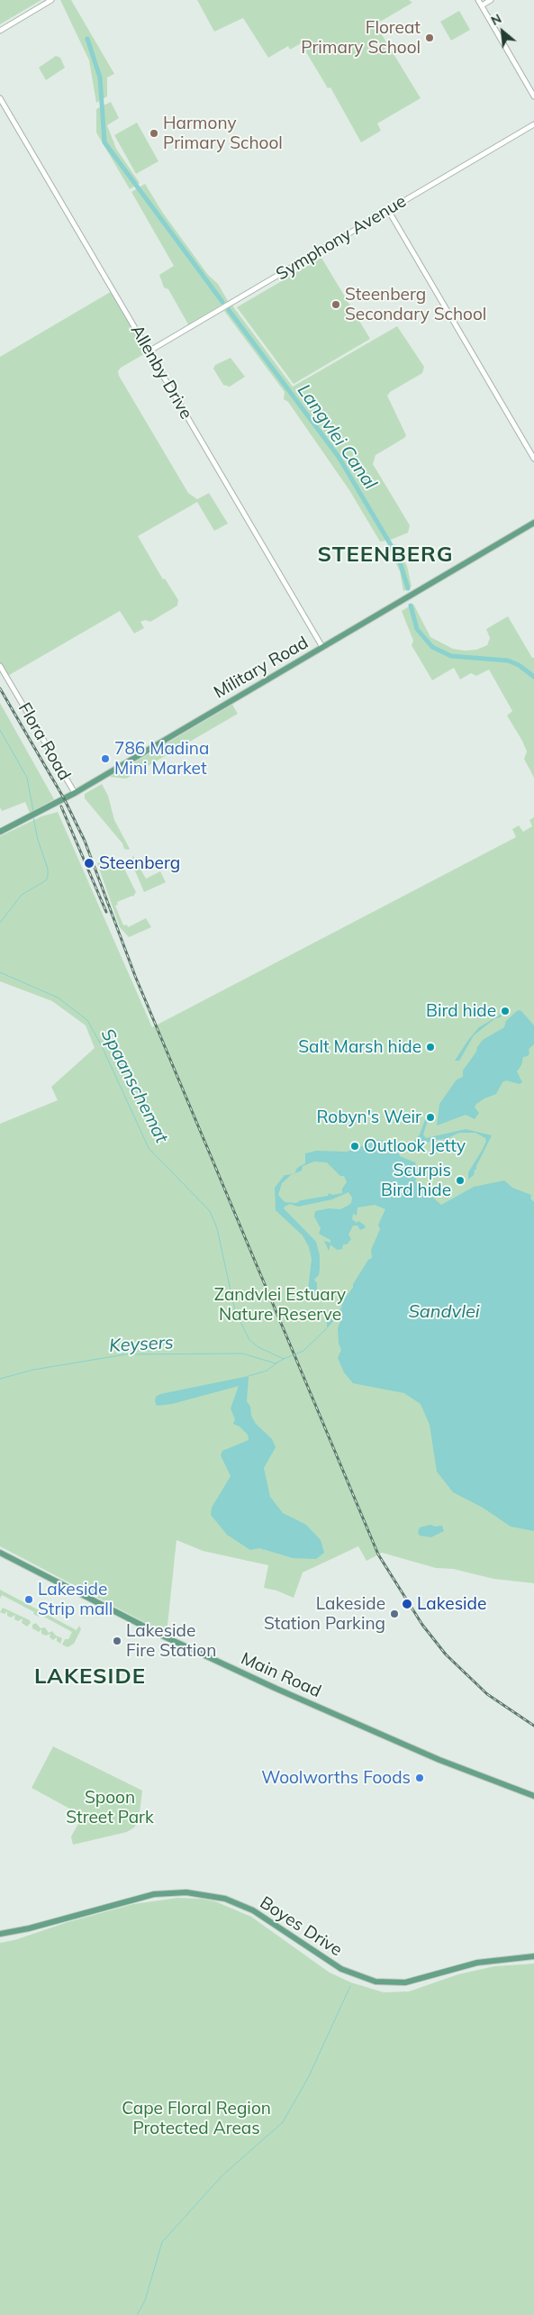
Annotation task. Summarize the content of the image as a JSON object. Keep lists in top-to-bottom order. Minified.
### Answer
{"streets":{"main road":["Military Road","Main Road","Boyes Drive"],"street":["Symphony Avenue","Allenby Drive","Flora Road"]},"crossings":[["Symphony Avenue","Allenby Drive"],["Allenby Drive","Military Road"],["Military Road","Flora Road"]],"districts":["STEENBERG","LAKESIDE"],"water":["Langvlei Canal","Spaanschemat","Sandvlei","Keysers"],"parks":["Zandvlei Estuary Nature Reserve","Spoon Street Park","Cape Floral Region Protected Areas"],"places":["Floreat Primary School","Harmony Primary School","Steenberg Secondary School","786 Madina Mini Market","Steenberg","Bird hide","Salt Marsh hide","Robyn's Weir","Outlook Jetty","Scurpis Bird hide","Lakeside Strip mall","Lakeside","Lakeside Station Parking","Lakeside Fire Station","Woolworths Foods"],"north":"top left"}
